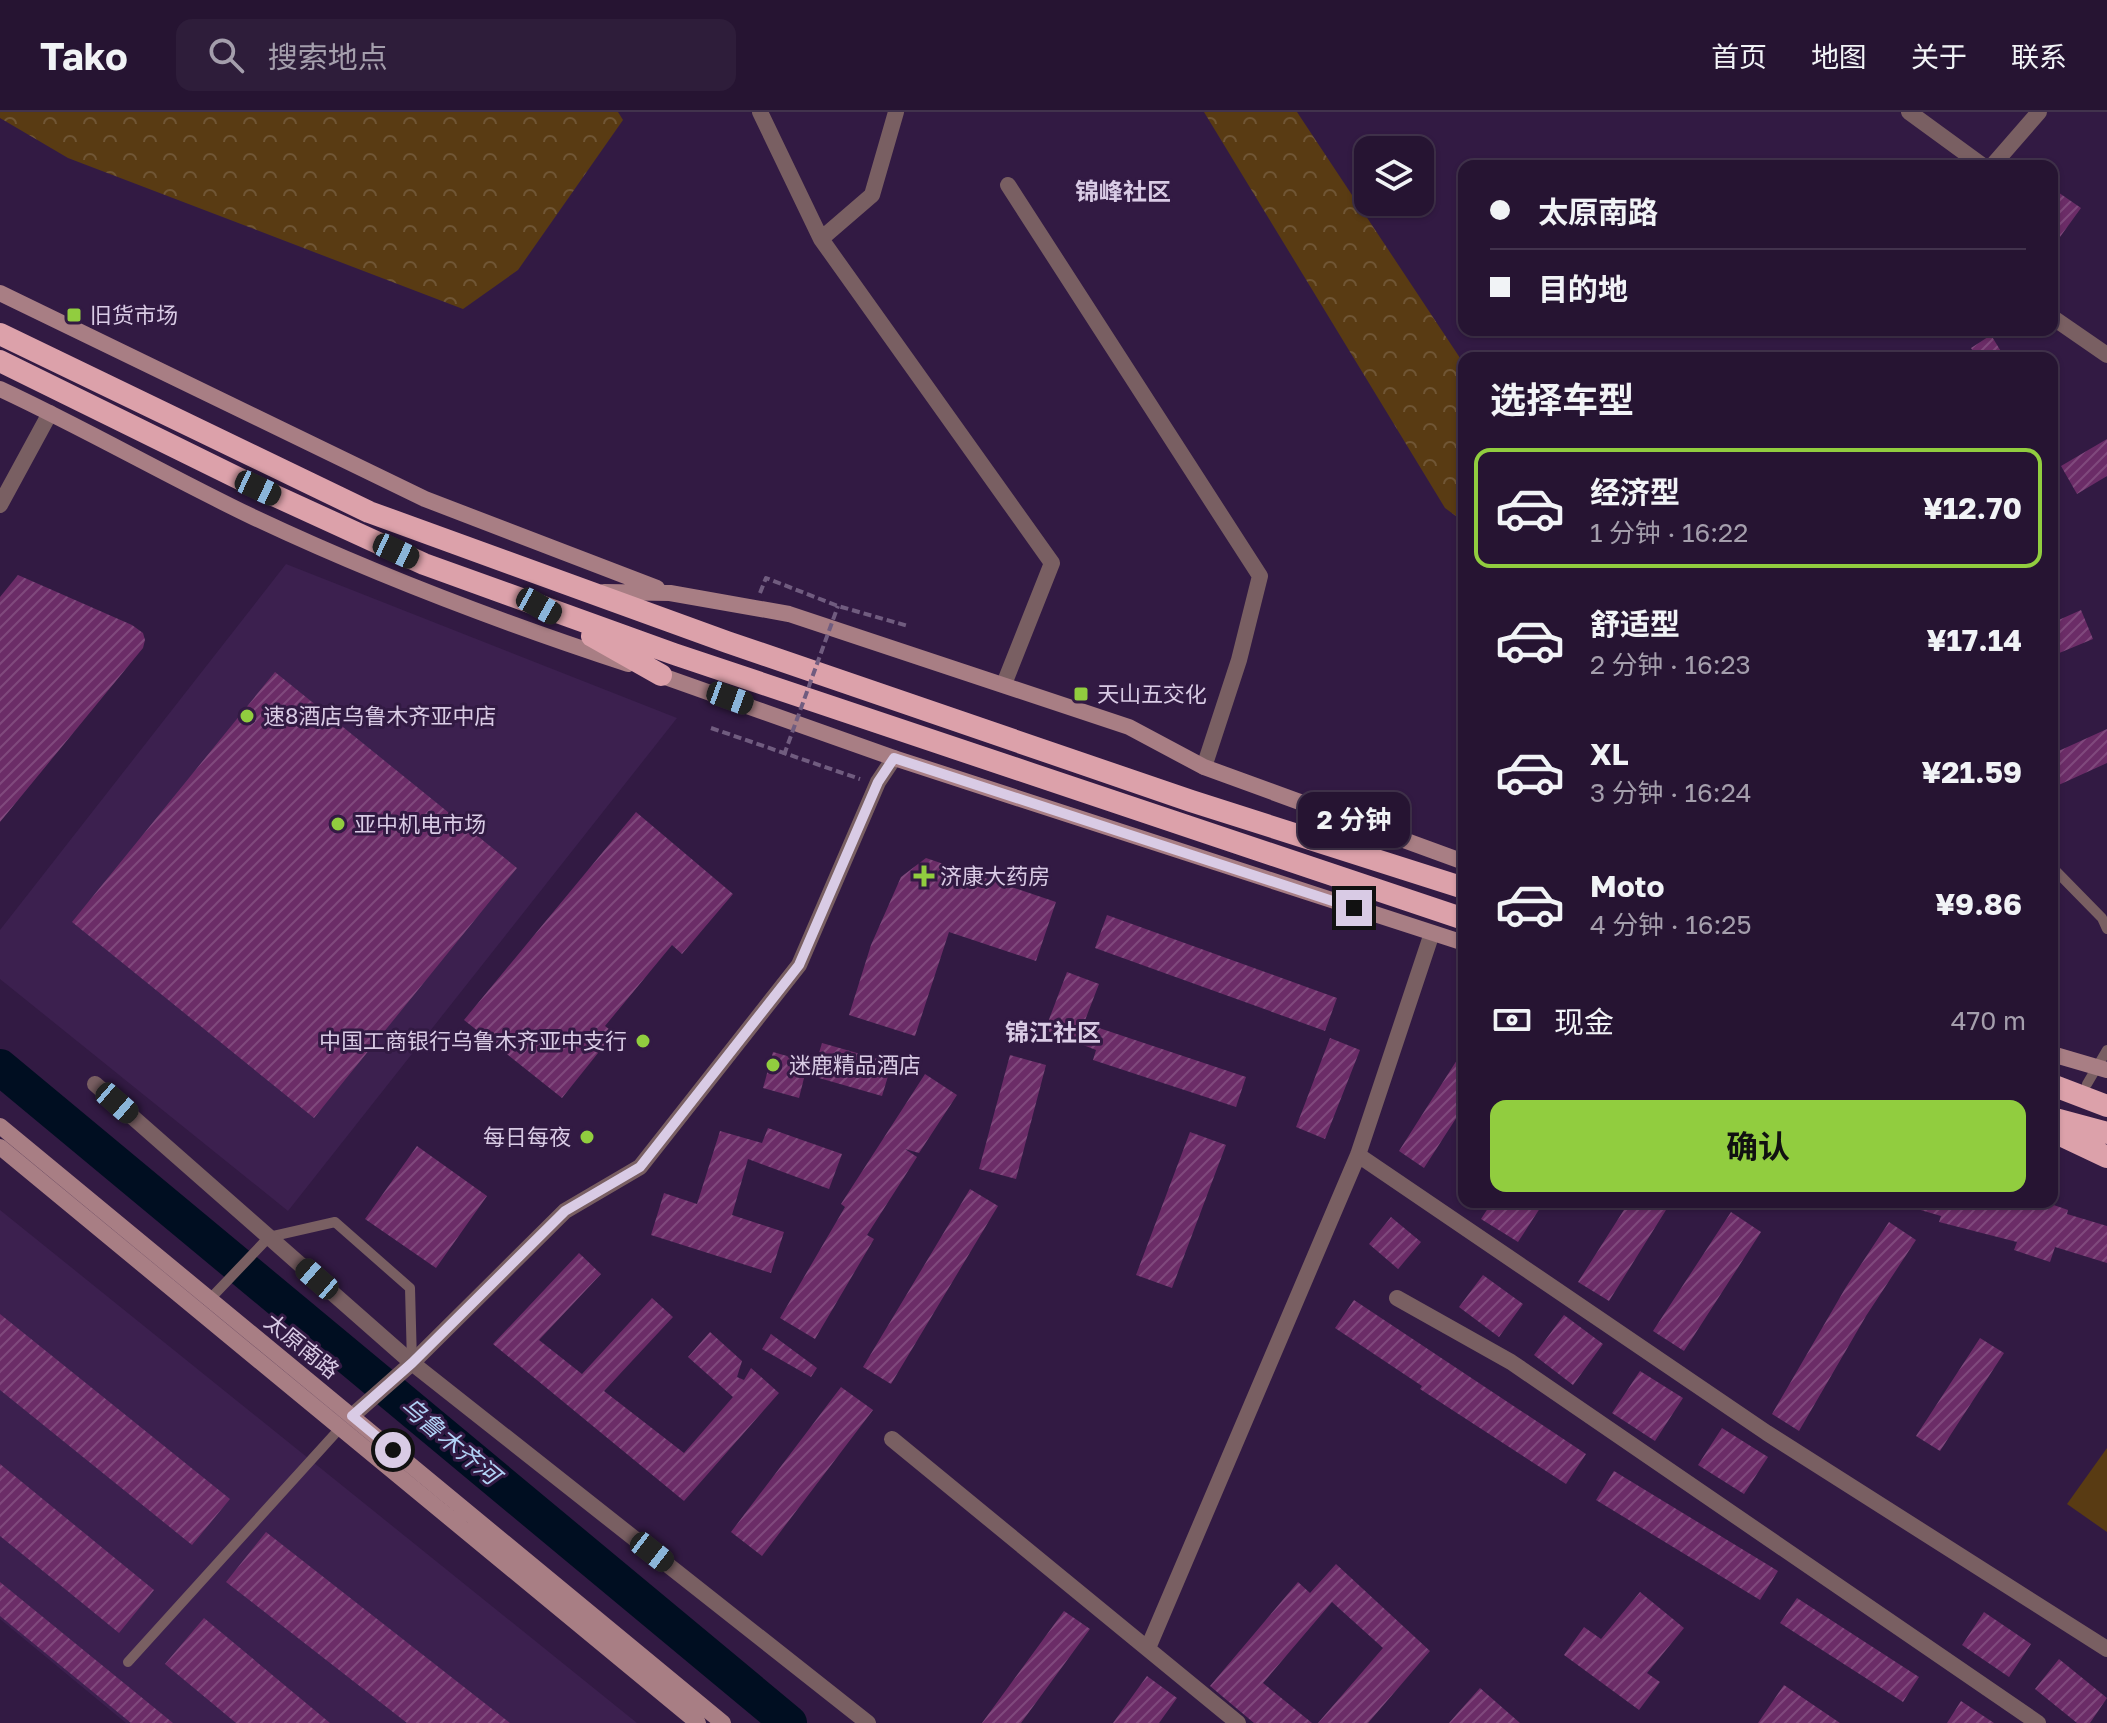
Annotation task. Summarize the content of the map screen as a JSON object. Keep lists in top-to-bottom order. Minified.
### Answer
{"streets":{"main road":["太原南路"]},"districts":["锦峰社区","锦江社区"],"water":["乌鲁木齐河"],"places":{"transit":["旧货市场","天山五交化"],"other":["速8酒店乌鲁木齐亚中店","亚中机电市场","中国工商银行乌鲁木齐亚中支行","迷鹿精品酒店","每日每夜"],"health":["济康大药房"]},"page":{"header":"Tako","search":"搜索地点","nav":["首页","地图","关于","联系"],"banner":["太原南路","目的地"],"heading":"选择车型","list":[{"name":"经济型","note":"1 分钟 · 16:22","value":"¥12.70"},{"name":"舒适型","note":"2 分钟 · 16:23","value":"¥17.14"},{"name":"XL","note":"3 分钟 · 16:24","value":"¥21.59"},{"name":"Moto","note":"4 分钟 · 16:25","value":"¥9.86"}],"bubble":"2 分钟","pay":["现金","470 m"],"buttons":"确认"}}
